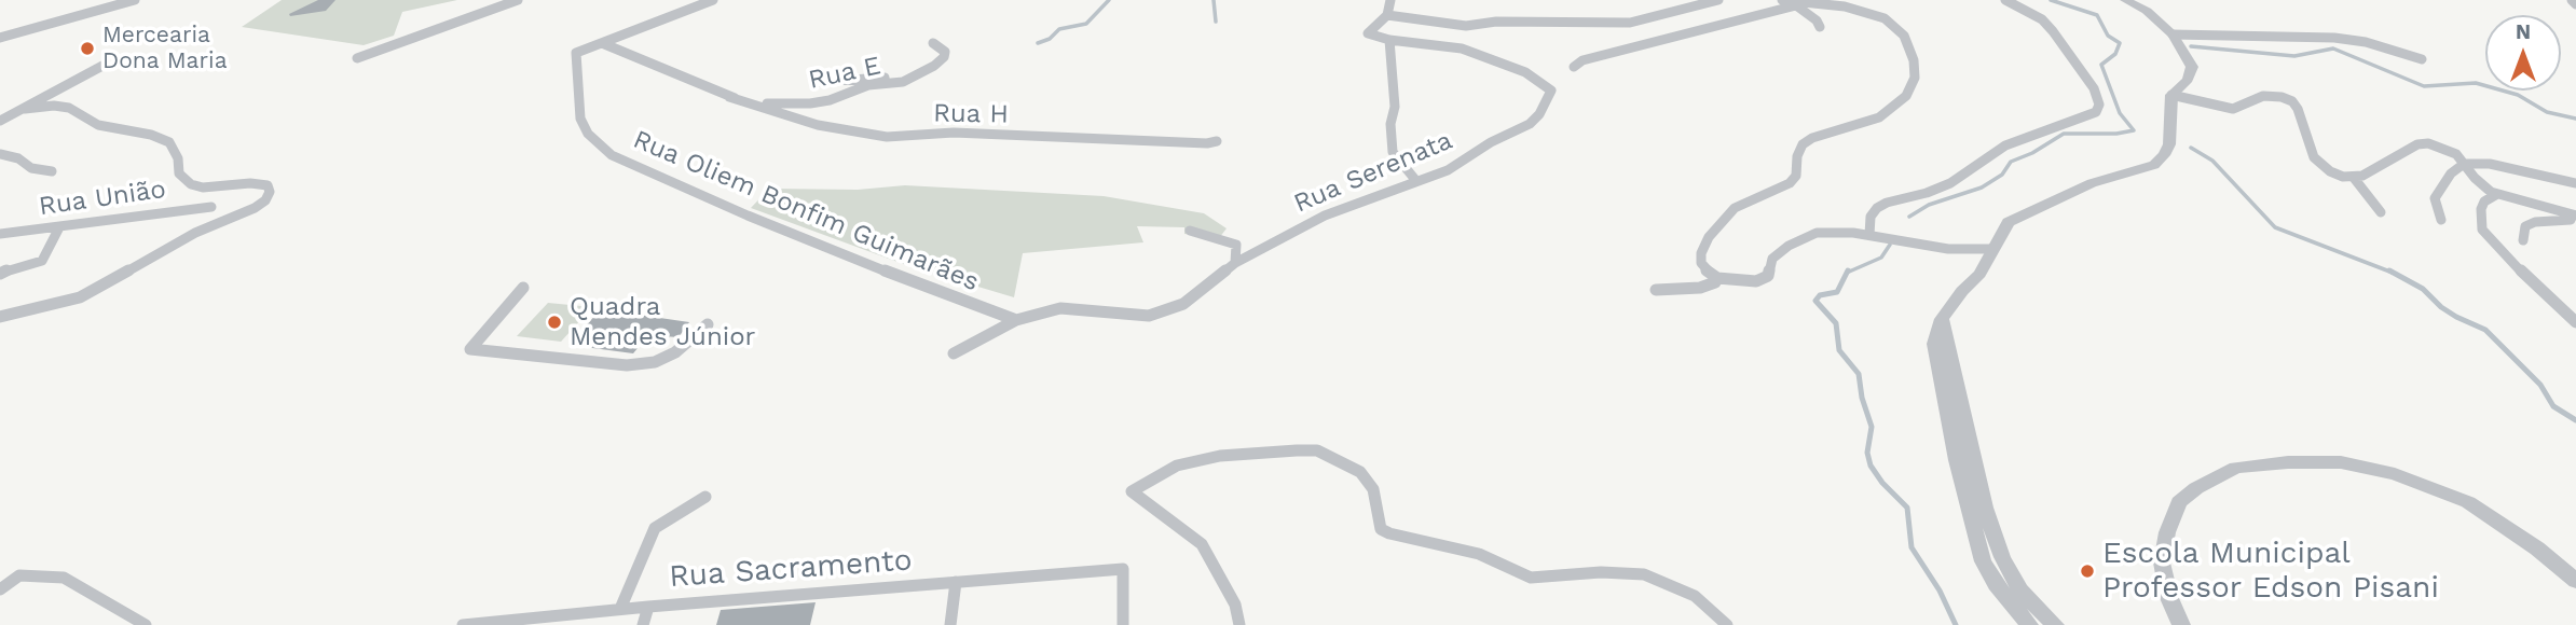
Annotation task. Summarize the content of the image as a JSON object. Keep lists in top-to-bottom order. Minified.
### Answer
{"streets":{"street":["Rua E","Rua H","Rua Serenata","Rua União","Rua Oliem Bonfim Guimarães","Rua Sacramento"]},"crossings":[["Rua E","Rua H"],["Rua E","Rua Oliem Bonfim Guimarães"],["Rua Serenata","Rua Oliem Bonfim Guimarães"]],"places":["Mercearia Dona Maria","Quadra Mendes Júnior","Escola Municipal Professor Edson Pisani"],"north":"top"}
